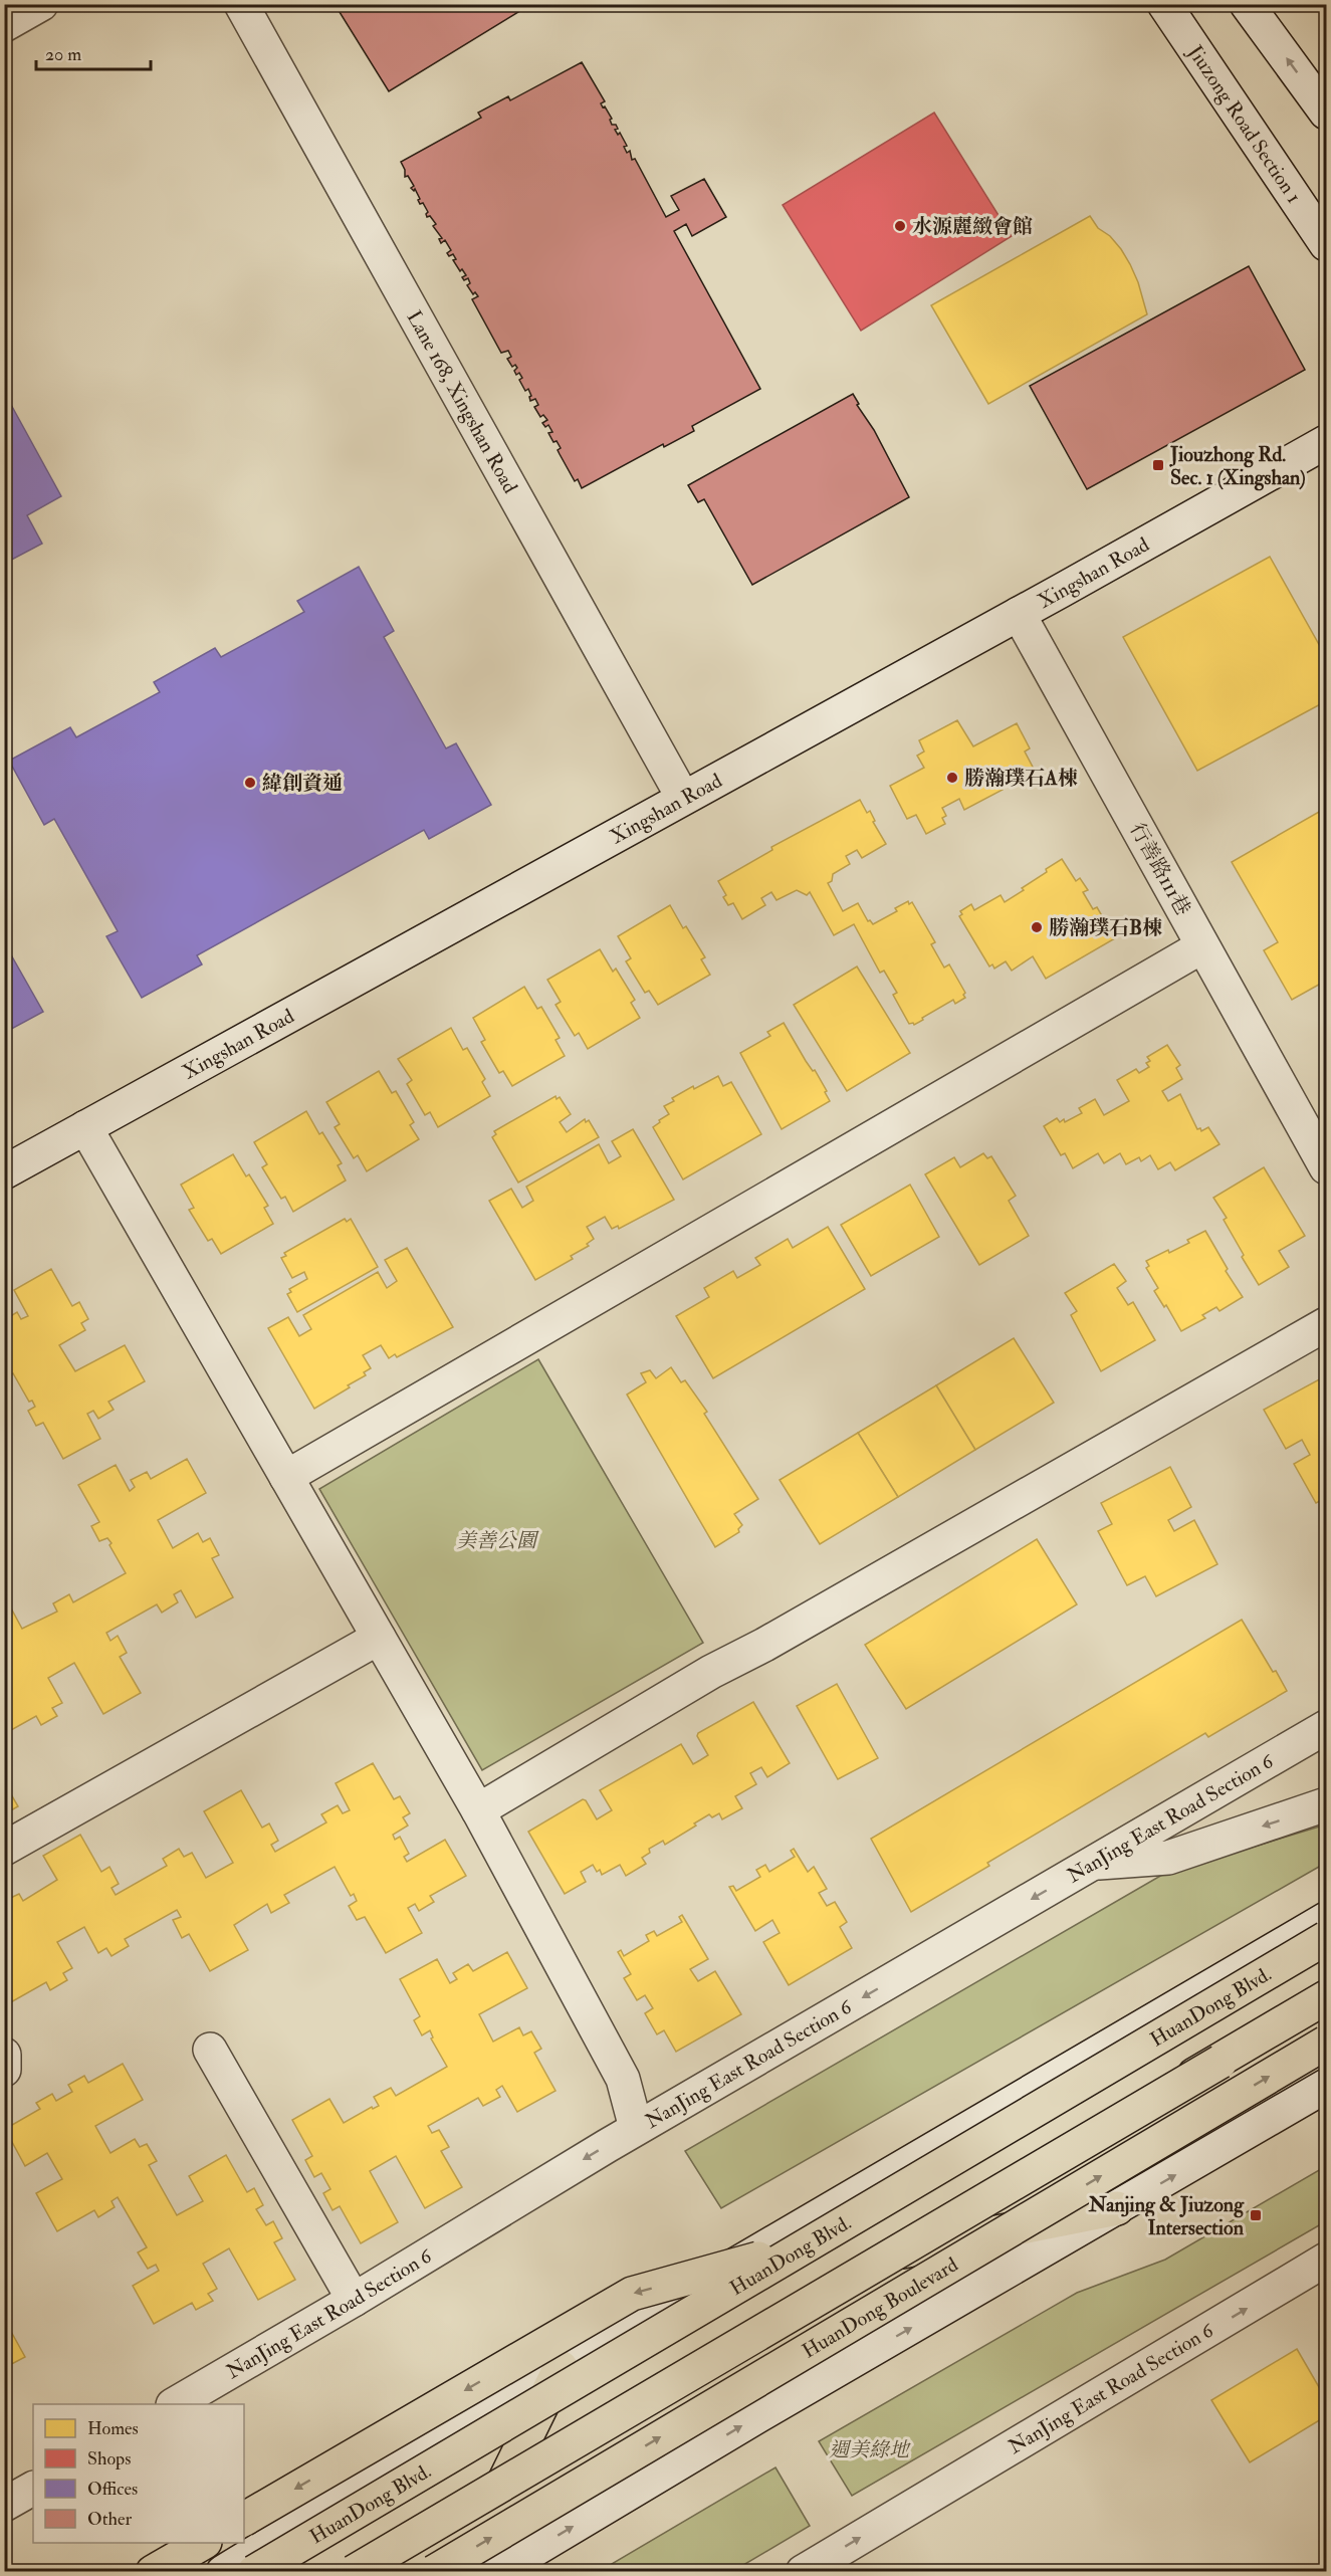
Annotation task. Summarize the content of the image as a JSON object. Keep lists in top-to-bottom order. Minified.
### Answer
{"streets":{"highway":["HuanDong Blvd.","HuanDong Boulevard"],"street":["Jiuzong Road Section 1","Lane 168, Xingshan Road","Xingshan Road","行善路111巷","NanJing East Road Section 6"]},"crossings":[["Lane 168, Xingshan Road","Xingshan Road"],["Xingshan Road","行善路111巷"]],"parks":["美善公園","週美綠地"],"places":{"other":["水源麗緻會館","勝瀚璞石A棟","緯創資通","勝瀚璞石B棟"],"transit":["Jiouzhong Rd. Sec. 1 (Xingshan)","Nanjing & Jiuzong Intersection"]},"legend":["Homes","Shops","Offices","Other"],"scale_bar":"20 m"}
